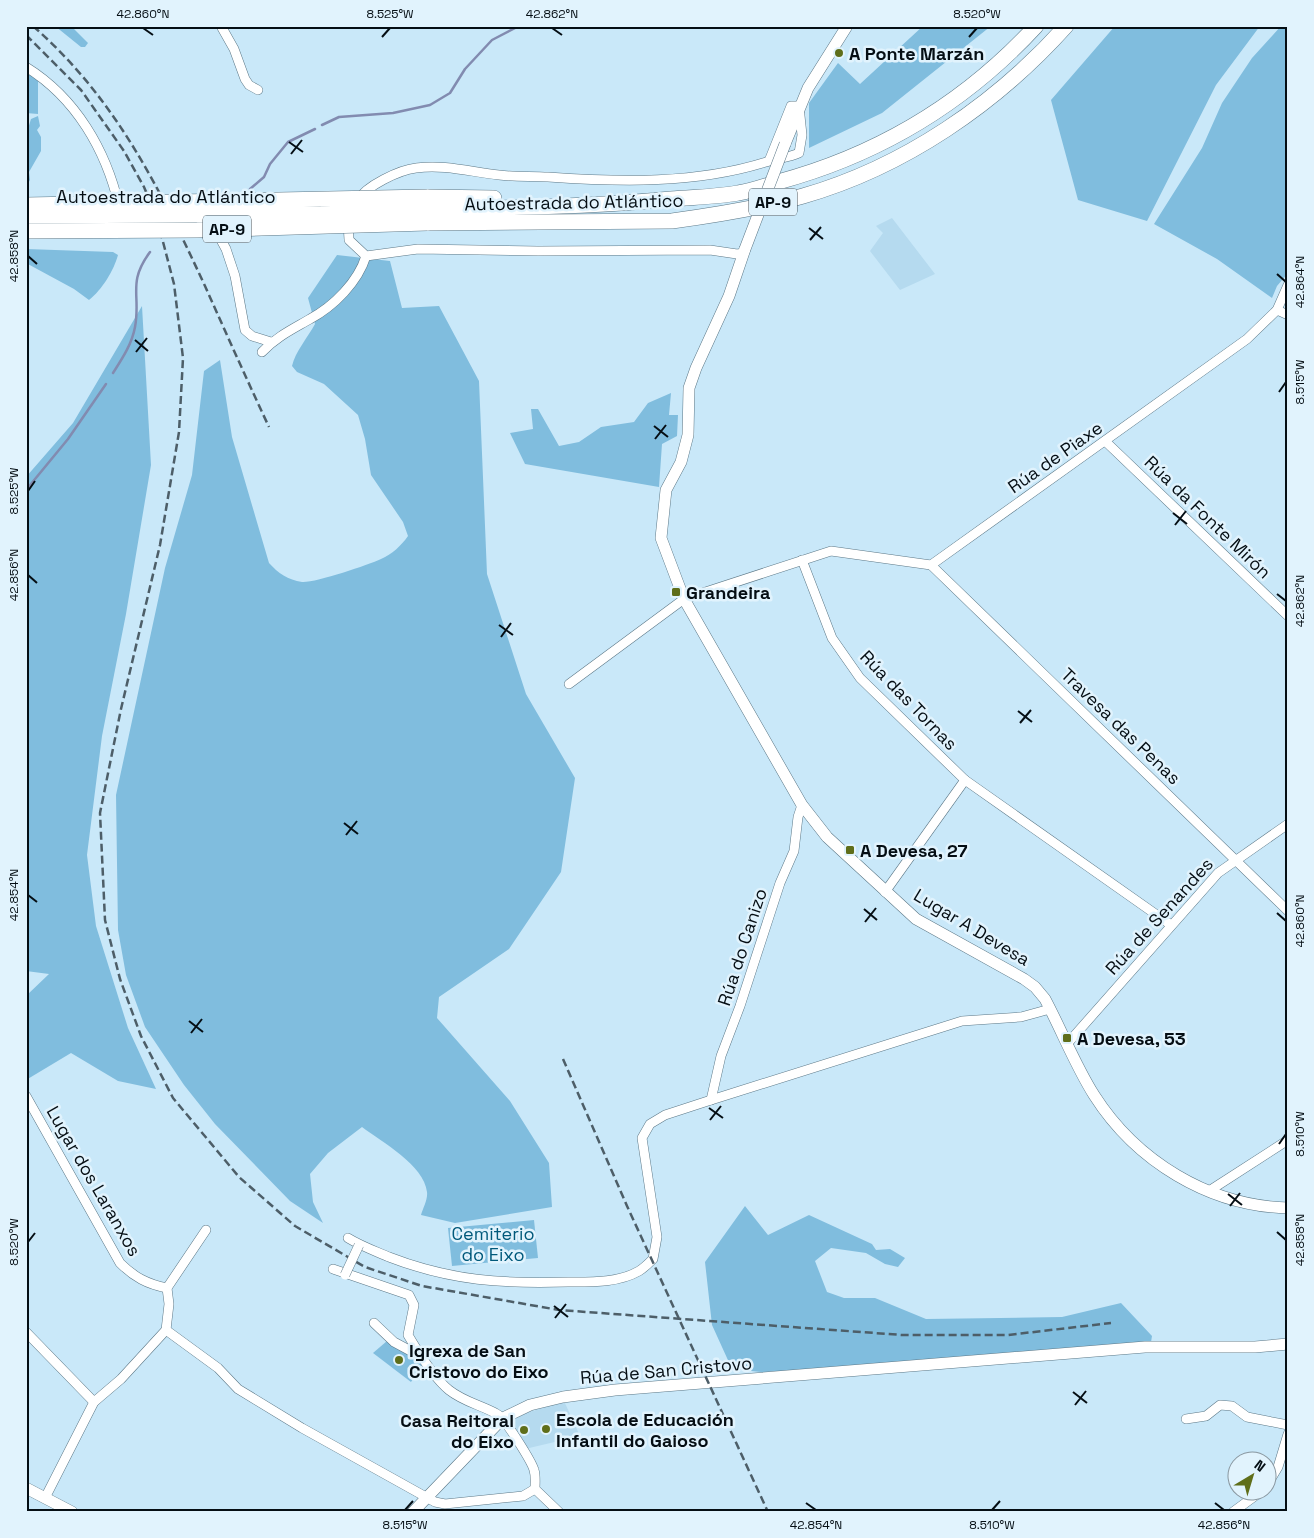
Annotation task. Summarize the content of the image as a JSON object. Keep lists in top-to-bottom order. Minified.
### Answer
{"streets":{"highway":["Autoestrada do Atlántico","AP-9"],"street":["Rúa de Piaxe","Rúa da Fonte Mirón","Rúa das Tornas","Travesa das Penas","Rúa de Senandes","Lugar A Devesa","Rúa do Canizo","Lugar dos Laranxos","Rúa de San Cristovo"]},"crossings":[["Rúa de Piaxe","Rúa da Fonte Mirón"],["Rúa de Piaxe","Travesa das Penas"],["Rúa das Tornas","Rúa de Senandes"],["Travesa das Penas","Rúa de Senandes"],["Rúa de Senandes","Lugar A Devesa"],["Lugar A Devesa","Rúa do Canizo"]],"parks":["Cemiterio do Eixo"],"places":{"other":["A Ponte Marzán","Igrexa de San Cristovo do Eixo","Escola de Educación Infantil do Gaioso","Casa Reitoral do Eixo"],"transit":["Grandeira","A Devesa, 27","A Devesa, 53"]},"north":"top right","coordinates":["42.860°N","8.525°W","42.862°N","8.520°W","42.858°N","42.864°N","8.515°W","42.856°N","42.854°N","8.510°W"]}
